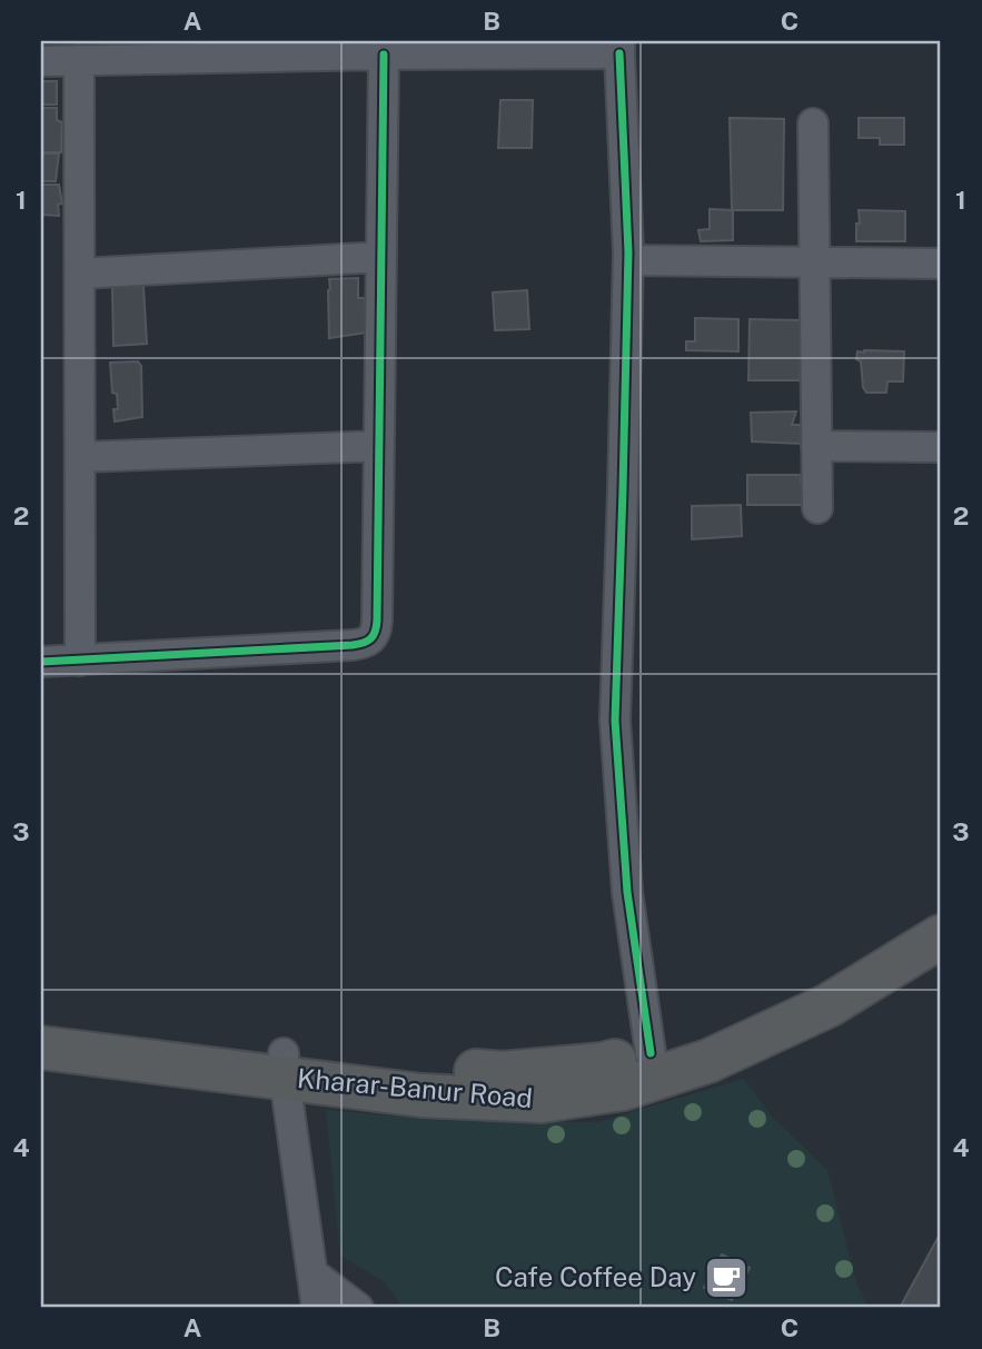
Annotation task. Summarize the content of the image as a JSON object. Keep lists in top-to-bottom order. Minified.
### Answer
{"streets":{"highway":["Kharar-Banur Road"]},"places":{"cafe":["Cafe Coffee Day"]},"grid":{"columns":["A","B","C"],"rows":["1","2","3","4"]}}
